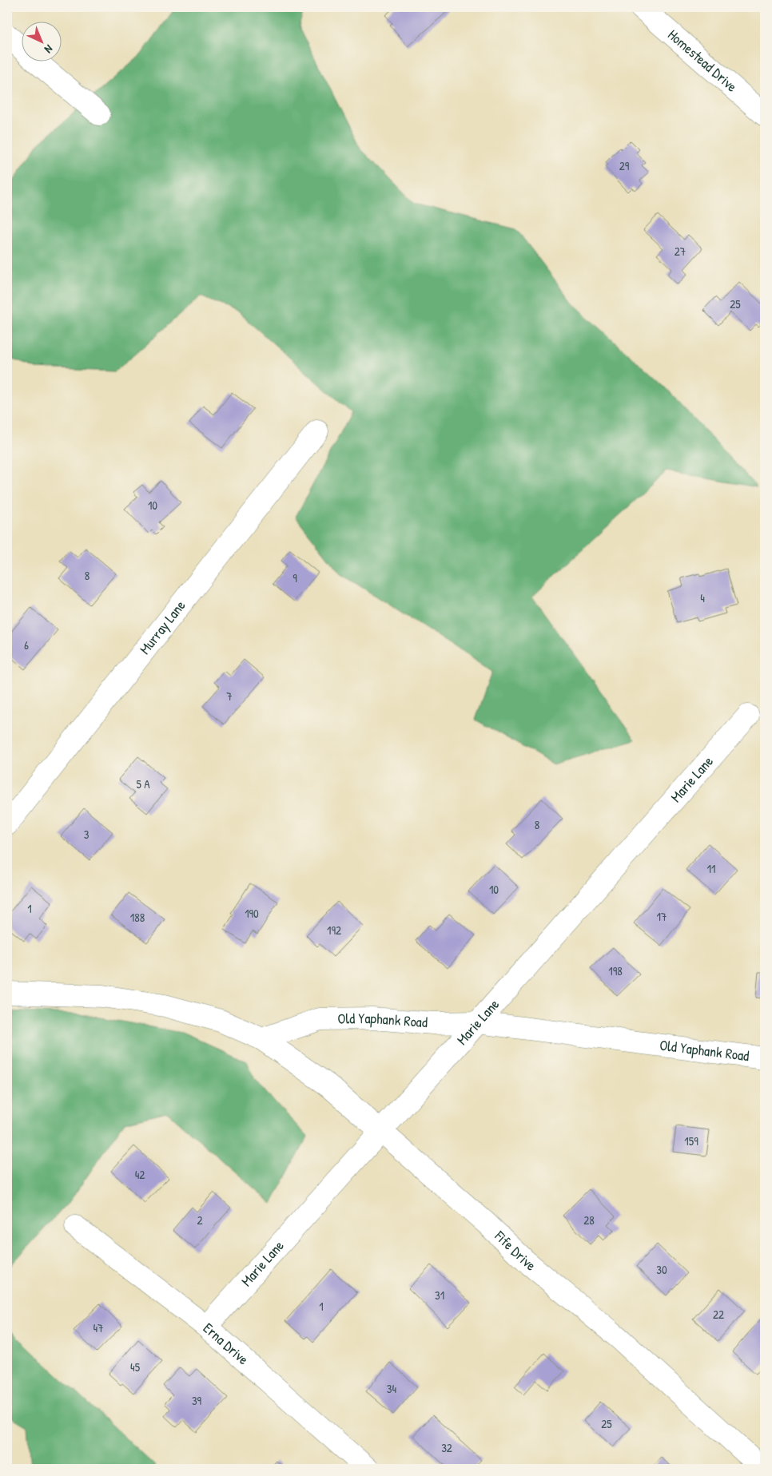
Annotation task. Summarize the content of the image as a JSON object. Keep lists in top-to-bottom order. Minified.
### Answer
{"streets":{"street":["Homestead Drive","Murray Lane","Marie Lane","Old Yaphank Road","Fife Drive","Erna Drive"]},"crossings":[["Marie Lane","Old Yaphank Road"],["Marie Lane","Fife Drive"],["Marie Lane","Erna Drive"],["Old Yaphank Road","Fife Drive"]],"house_numbers":["29","27","25","10","8","9","4","6","7","5 A","8","3","11","10","1","190","17","188","192","198","159","42","2","28","30","31","1","22","47","45","34","39","25","32"],"north":"bottom right"}
